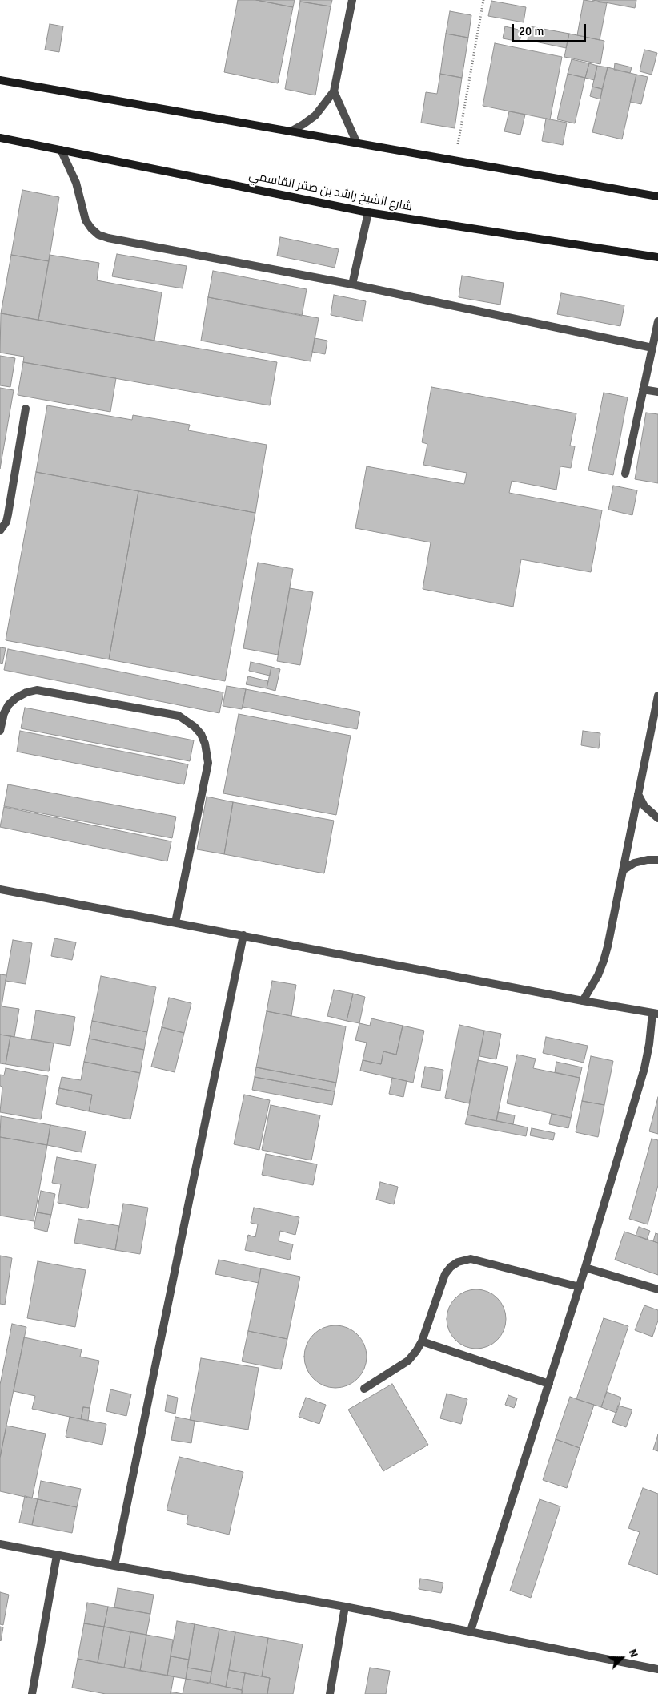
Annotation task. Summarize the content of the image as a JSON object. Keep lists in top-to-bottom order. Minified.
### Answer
{"streets":{"main road":["شارع الشيخ راشد بن صقر القاسمي"]},"scale_bar":"20 m","north":"top right"}
